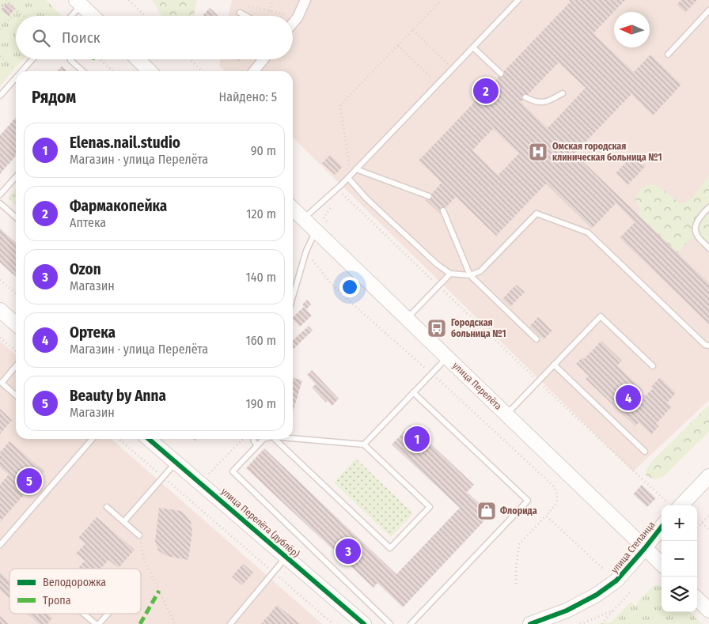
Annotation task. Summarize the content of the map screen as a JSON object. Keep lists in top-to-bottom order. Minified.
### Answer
{"streets":{"main road":["улица Перелёта","улица Перелёта (дублёр)","улица Степанца"]},"crossings":[["улица Перелёта","улица Степанца"]],"places":{"hospital":["Омская городская клиническая больница №1"],"bus stop":["Городская больница №1"],"shop":["Флорида"]},"legend":["Велодорожка","Тропа"],"north":"left","page":{"search":"Поиск","heading":["Рядом","Найдено: 5"],"pins":["2","4","1","5","3"],"list":[{"mark":"1","name":"Elenas.nail.studio","note":"Магазин · улица Перелёта","value":"90 m"},{"mark":"2","name":"Фармакопейка","note":"Аптека","value":"120 m"},{"mark":"3","name":"Ozon","note":"Магазин","value":"140 m"},{"mark":"4","name":"Ортека","note":"Магазин · улица Перелёта","value":"160 m"},{"mark":"5","name":"Beauty by Anna","note":"Магазин","value":"190 m"}],"map_buttons":["+","−"]}}
